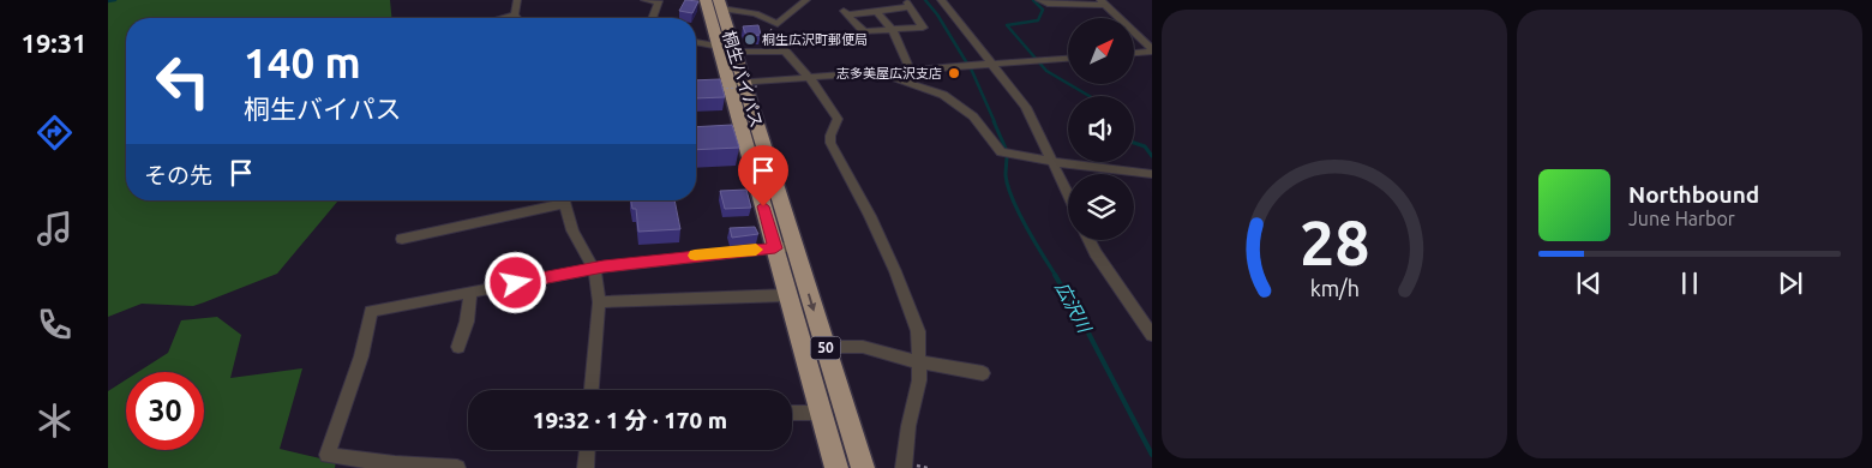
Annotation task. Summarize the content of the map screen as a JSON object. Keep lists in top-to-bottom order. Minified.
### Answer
{"streets":{"highway":["桐生バイパス","50"]},"water":["広沢川"],"places":["桐生広沢町郵便局","志多美屋広沢支店"],"north":"top right","page":{"tabs":"19:31","turn":["140 m","桐生バイパス"],"then":"その先","song":["Northbound","June Harbor"],"limit":"30","trip":"19:32 · 1 分 · 170 m","gauge":["28","km/h"]}}
